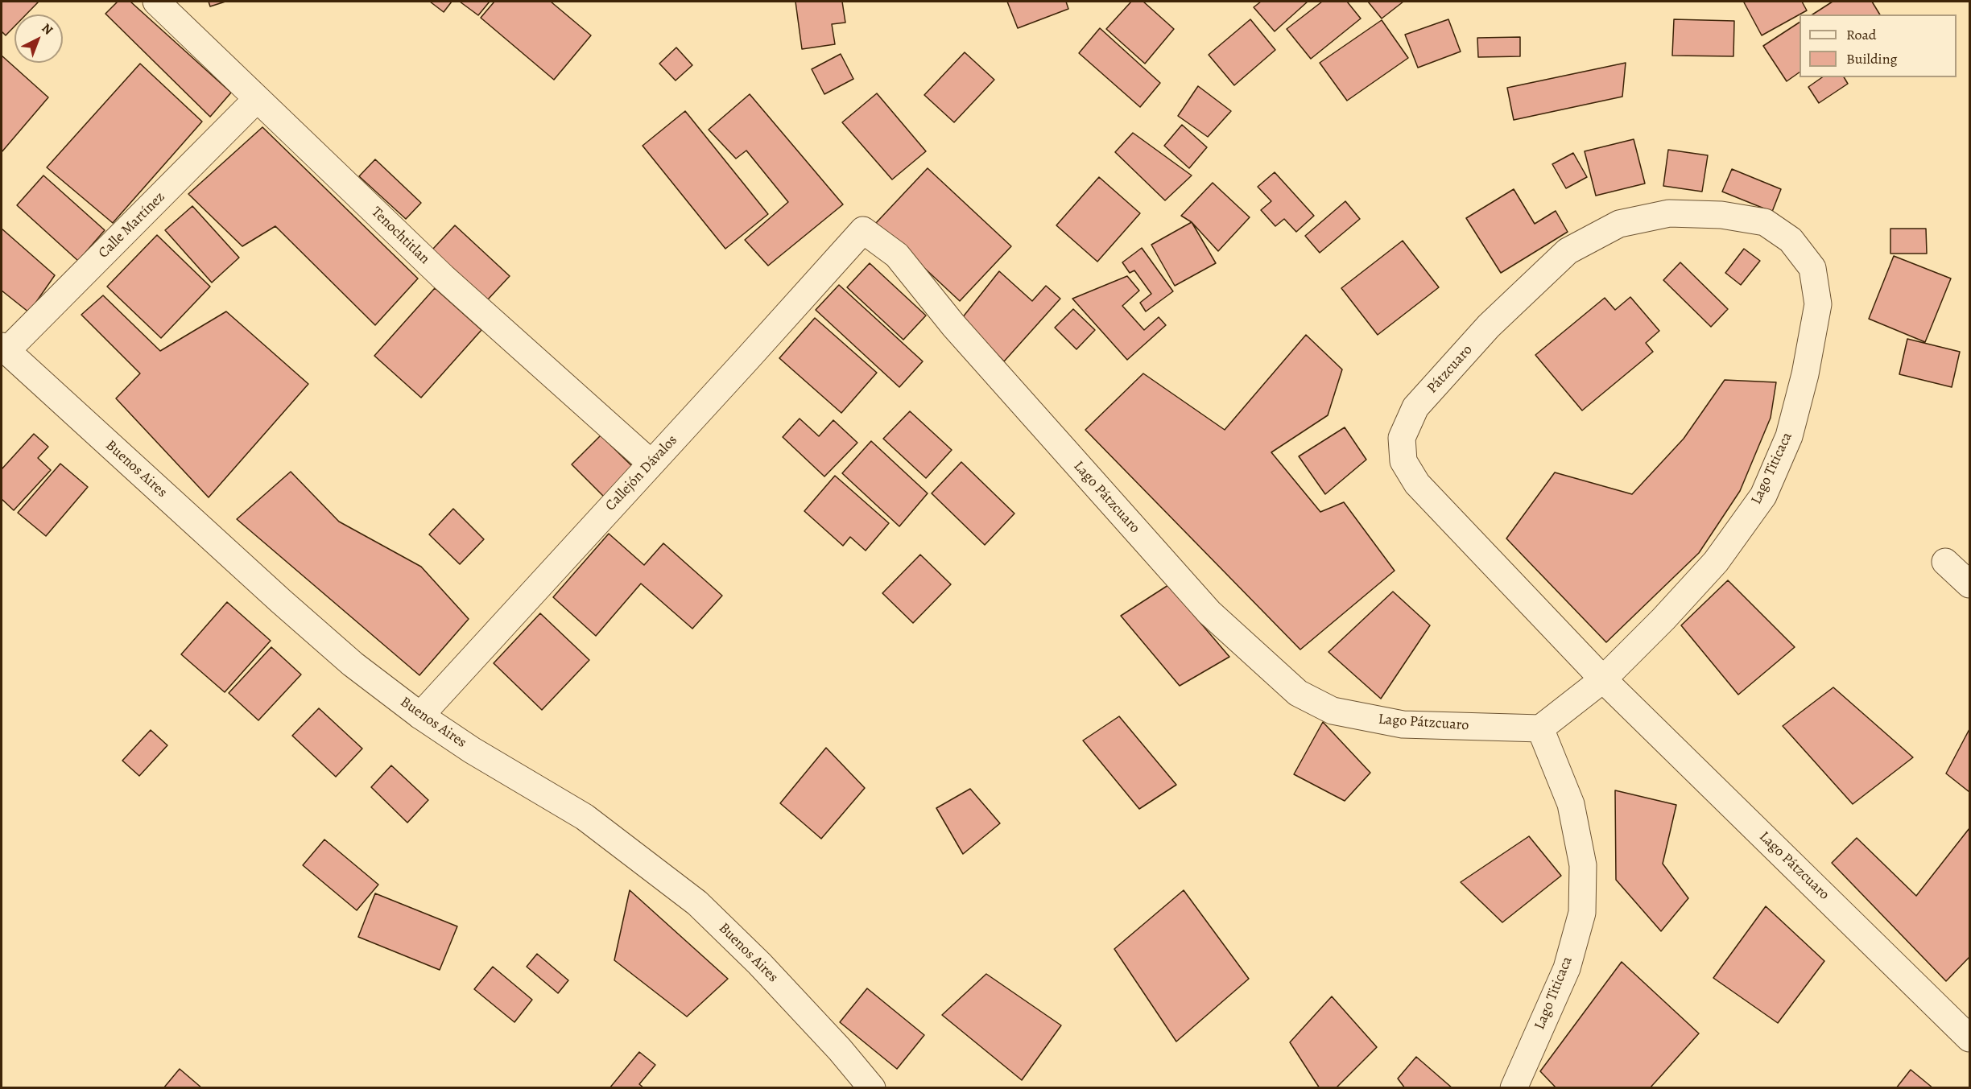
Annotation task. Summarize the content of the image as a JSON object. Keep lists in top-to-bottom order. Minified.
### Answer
{"streets":{"street":["Calle Martínez","Tenochtitlan","Pátzcuaro","Lago Titicaca","Buenos Aires","Callejón Dávalos","Lago Pátzcuaro"]},"crossings":[["Calle Martínez","Tenochtitlan"],["Calle Martínez","Buenos Aires"],["Tenochtitlan","Callejón Dávalos"],["Pátzcuaro","Lago Titicaca"],["Pátzcuaro","Lago Pátzcuaro"],["Lago Titicaca","Lago Pátzcuaro"],["Buenos Aires","Callejón Dávalos"],["Callejón Dávalos","Lago Pátzcuaro"]],"legend":["Road","Building"],"north":"top right"}
